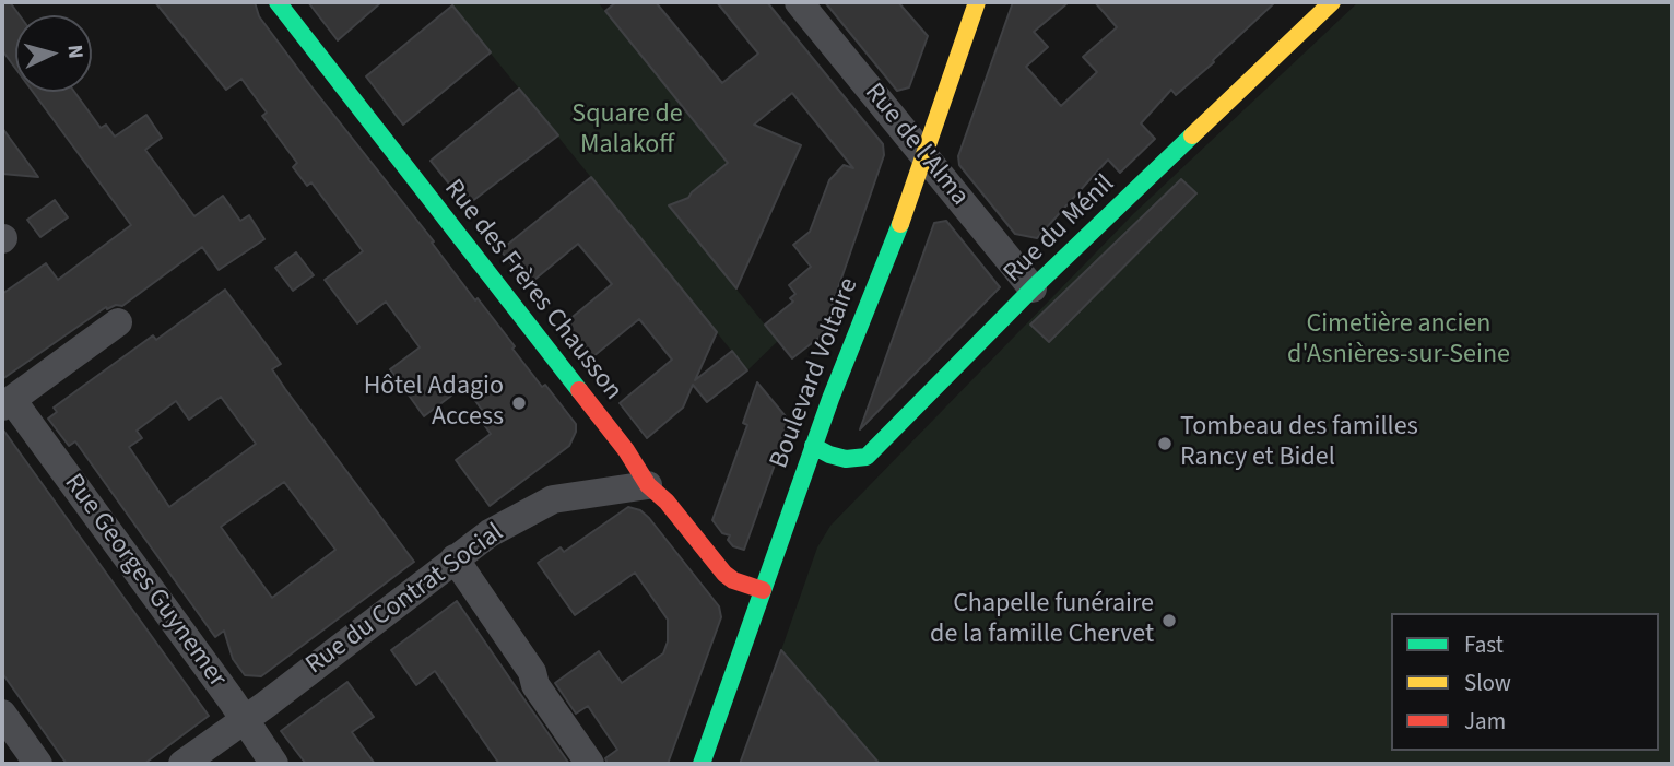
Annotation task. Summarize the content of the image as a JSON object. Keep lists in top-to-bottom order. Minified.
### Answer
{"streets":{"street":["Rue de l'Alma","Rue du Ménil","Rue des Frères Chausson","Boulevard Voltaire","Rue Georges Guynemer","Rue du Contrat Social"]},"crossings":[["Rue de l'Alma","Rue du Ménil"],["Rue de l'Alma","Boulevard Voltaire"],["Rue du Ménil","Boulevard Voltaire"],["Rue des Frères Chausson","Boulevard Voltaire"],["Rue des Frères Chausson","Rue du Contrat Social"],["Rue Georges Guynemer","Rue du Contrat Social"]],"parks":["Square de Malakoff","Cimetière ancien d'Asnières-sur-Seine"],"places":["Hôtel Adagio Access","Tombeau des familles Rancy et Bidel","Chapelle funéraire de la famille Chervet"],"legend":["Fast","Slow","Jam"],"north":"right"}
